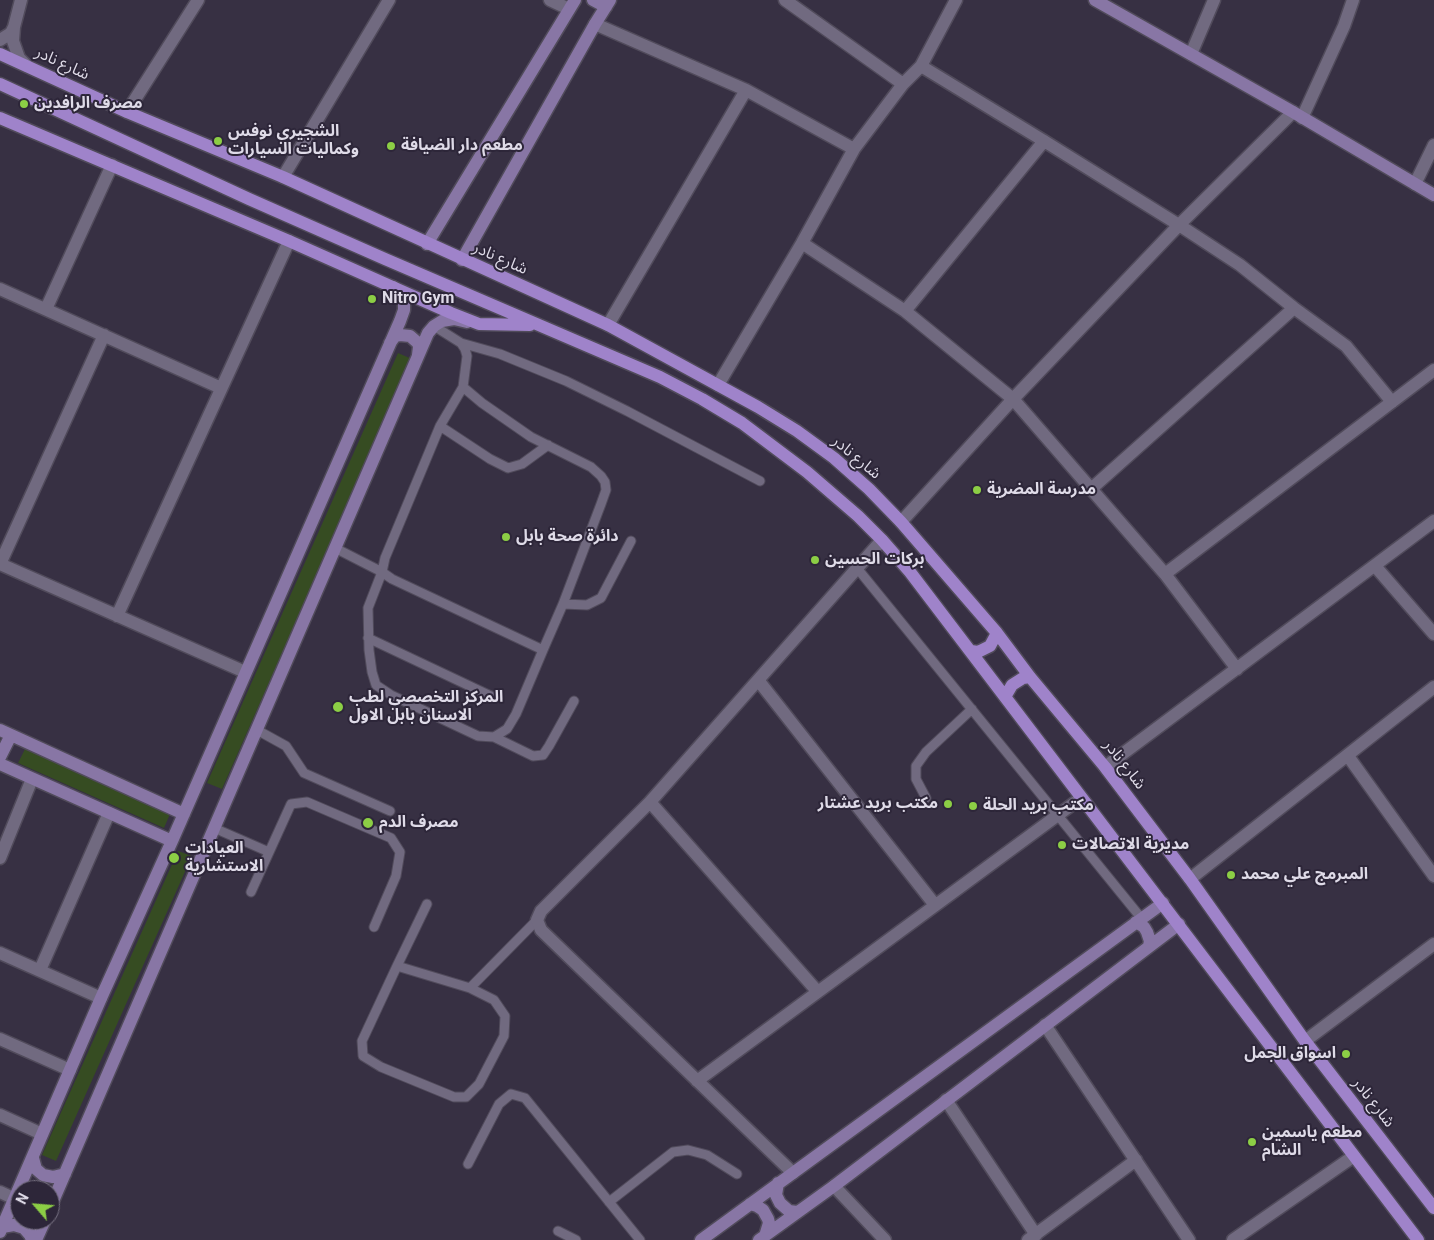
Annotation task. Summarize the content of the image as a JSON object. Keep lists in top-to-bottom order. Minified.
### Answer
{"streets":{"main road":["شارع نادر"]},"places":["مصرف الرافدين","الشجيري نوفس وكماليات السيارات","مطعم دار الضيافة","Nitro Gym","مدرسة المضرية","دائرة صحة بابل","بركات الحسين","المركز التخصصي لطب الاسنان بابل الاول","مكتب بريد عشتار","مكتب بريد الحلة","مصرف الدم","مديرية الاتصالات","العيادات الاستشارية","المبرمج علي محمد","اسواق الجمل","مطعم ياسمين الشام"],"north":"top left"}
